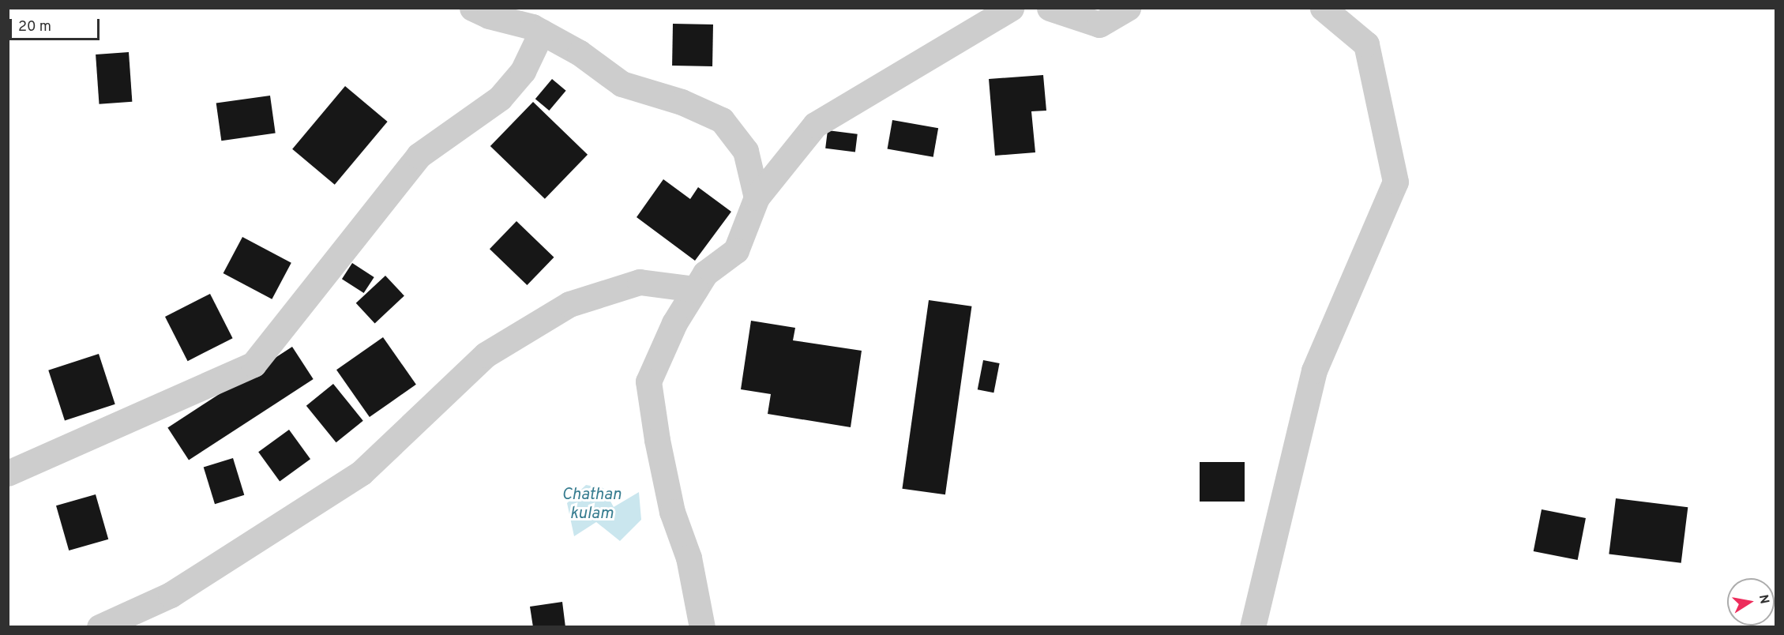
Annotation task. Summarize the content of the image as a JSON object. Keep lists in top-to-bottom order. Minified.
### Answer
{"water":["Chathan kulam"],"scale_bar":"20 m","north":"right"}
